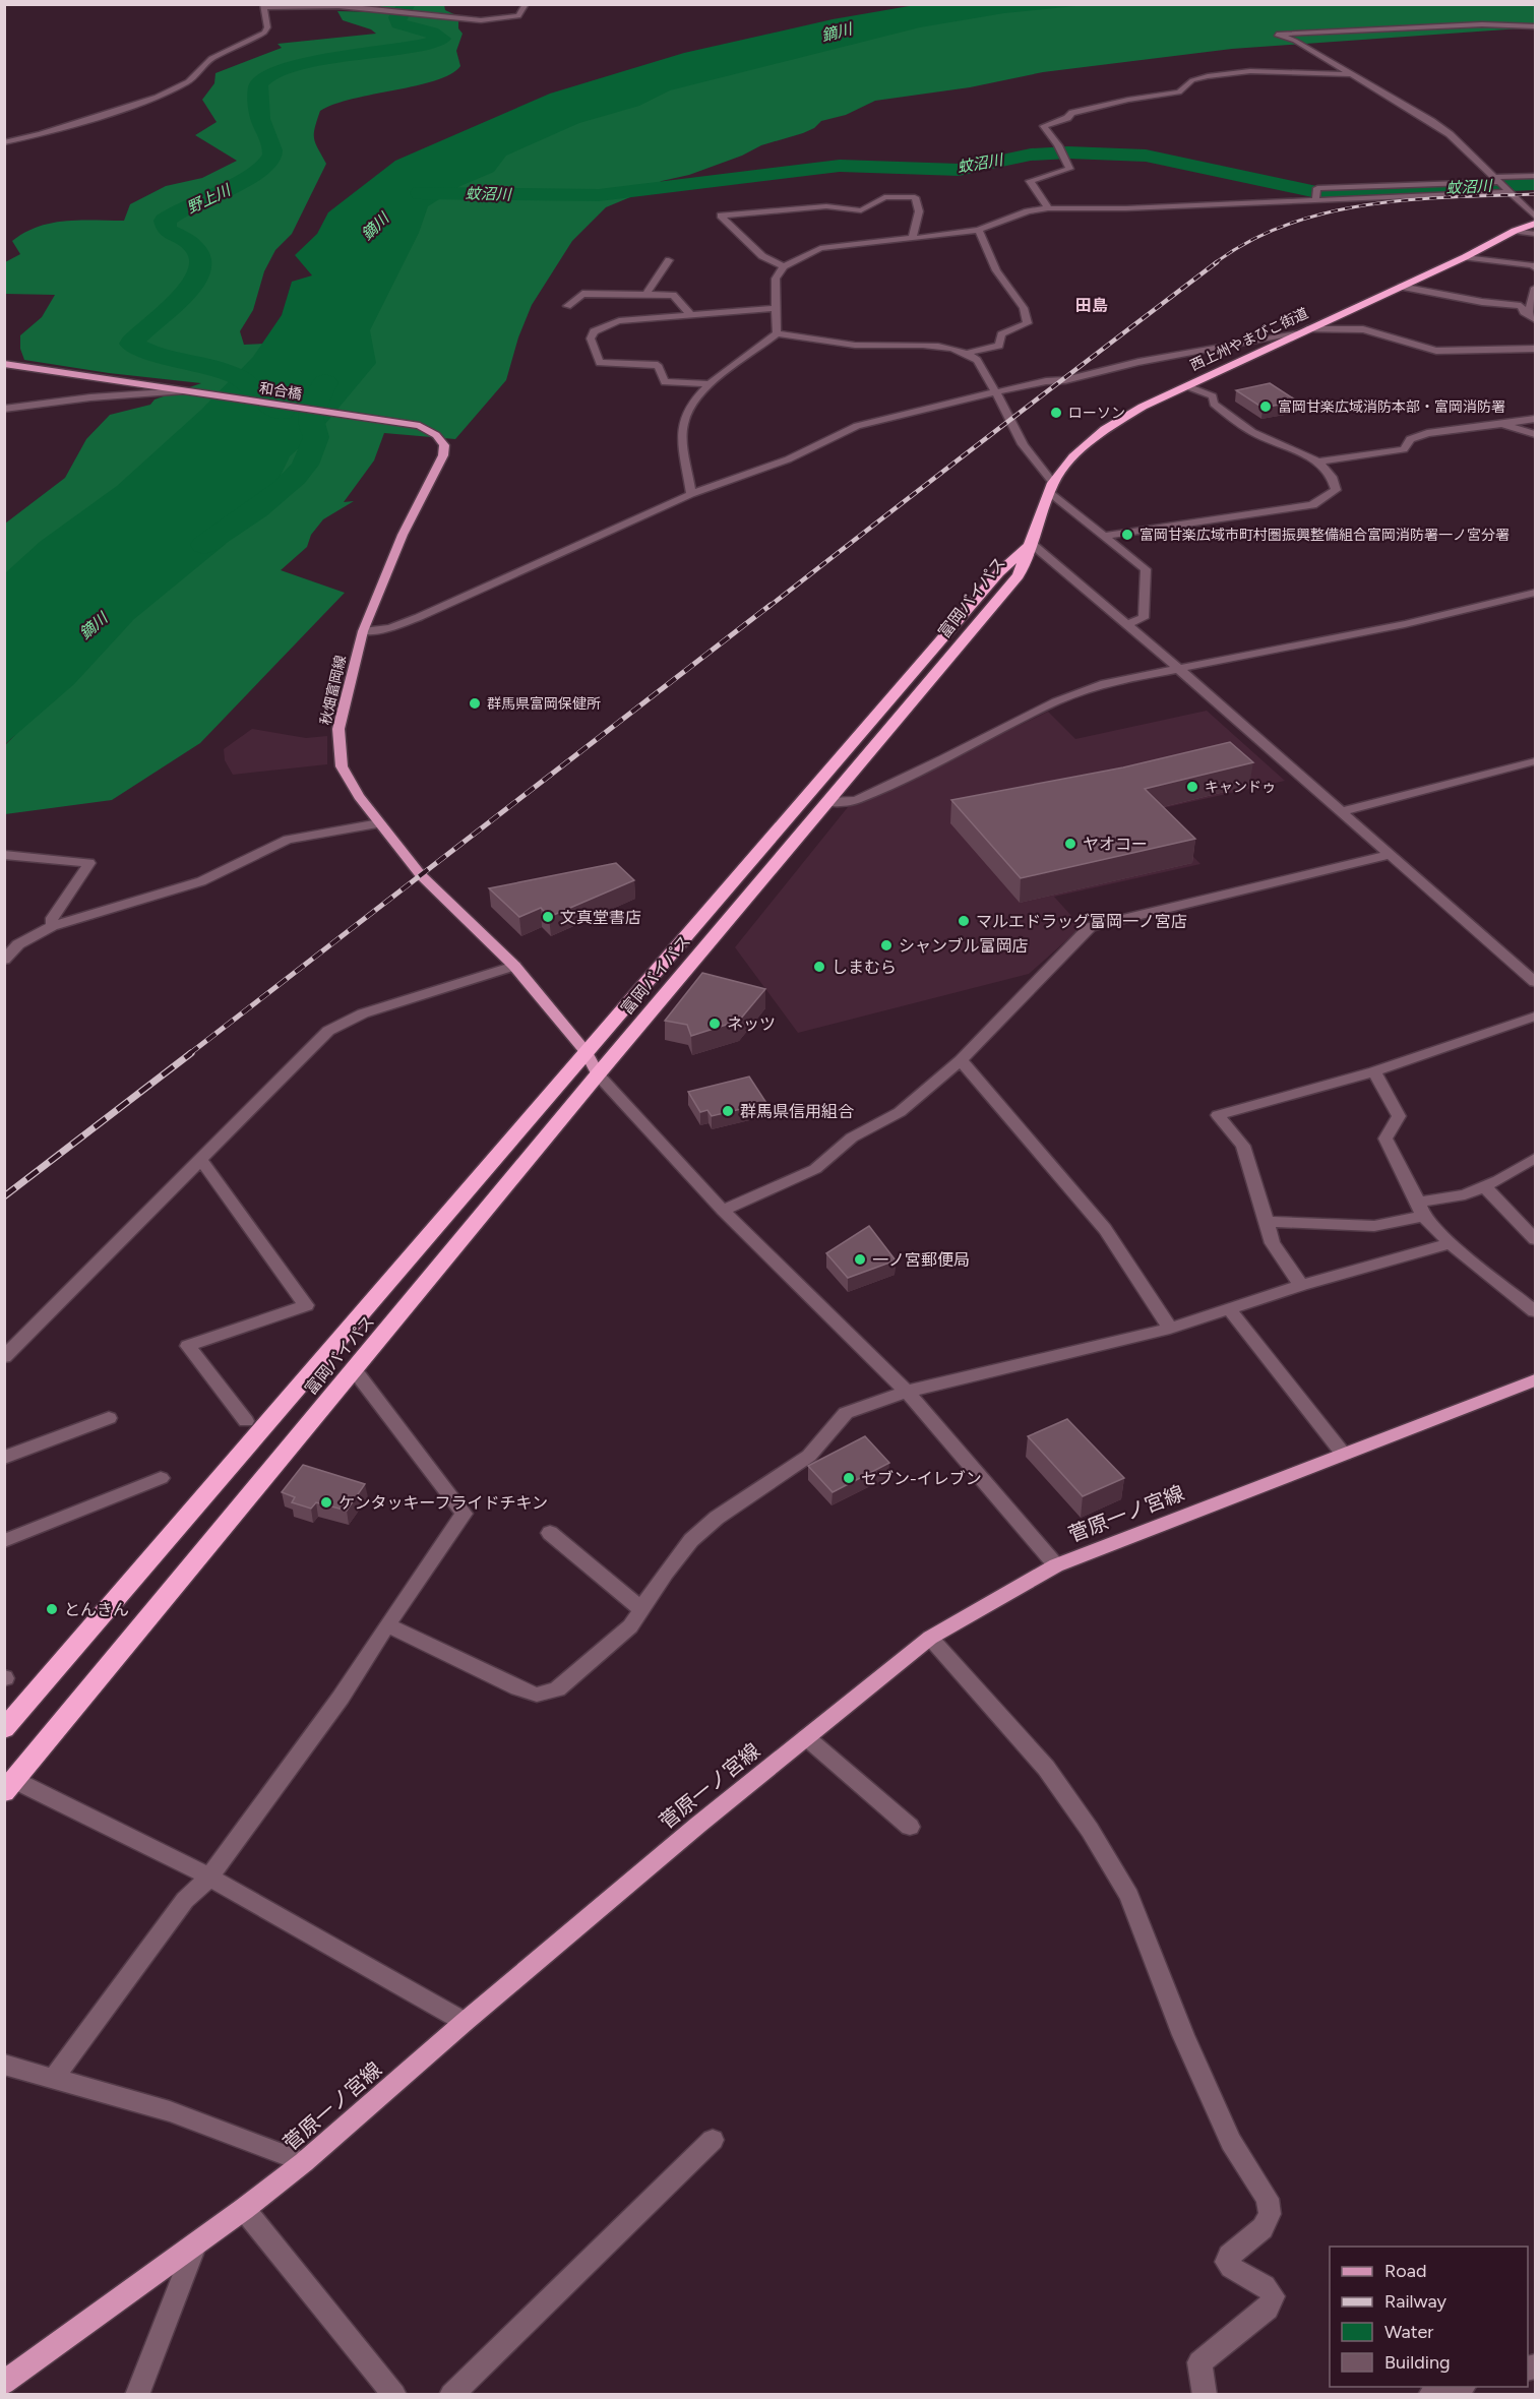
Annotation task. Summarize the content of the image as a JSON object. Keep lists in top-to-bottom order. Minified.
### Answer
{"streets":{"highway":["西上州やまびこ街道","富岡バイパス"],"main road":["和合橋","秋畑富岡線","菅原一ノ宮線"]},"crossings":[["西上州やまびこ街道","富岡バイパス"],["和合橋","秋畑富岡線"],["富岡バイパス","秋畑富岡線"]],"districts":["田島"],"water":["鏑川","蚊沼川","野上川"],"places":["富岡甘楽広域消防本部・富岡消防署","ローソン","富岡甘楽広域市町村圏振興整備組合富岡消防署一ノ宮分署","群馬県富岡保健所","キャンドゥ","ヤオコー","文真堂書店","マルエドラッグ富岡一ノ宮店","シャンブル富岡店","しまむら","ネッツ","群馬県信用組合","一ノ宮郵便局","セブン-イレブン","ケンタッキーフライドチキン","とんきん"],"legend":["Road","Railway","Water","Building"]}
